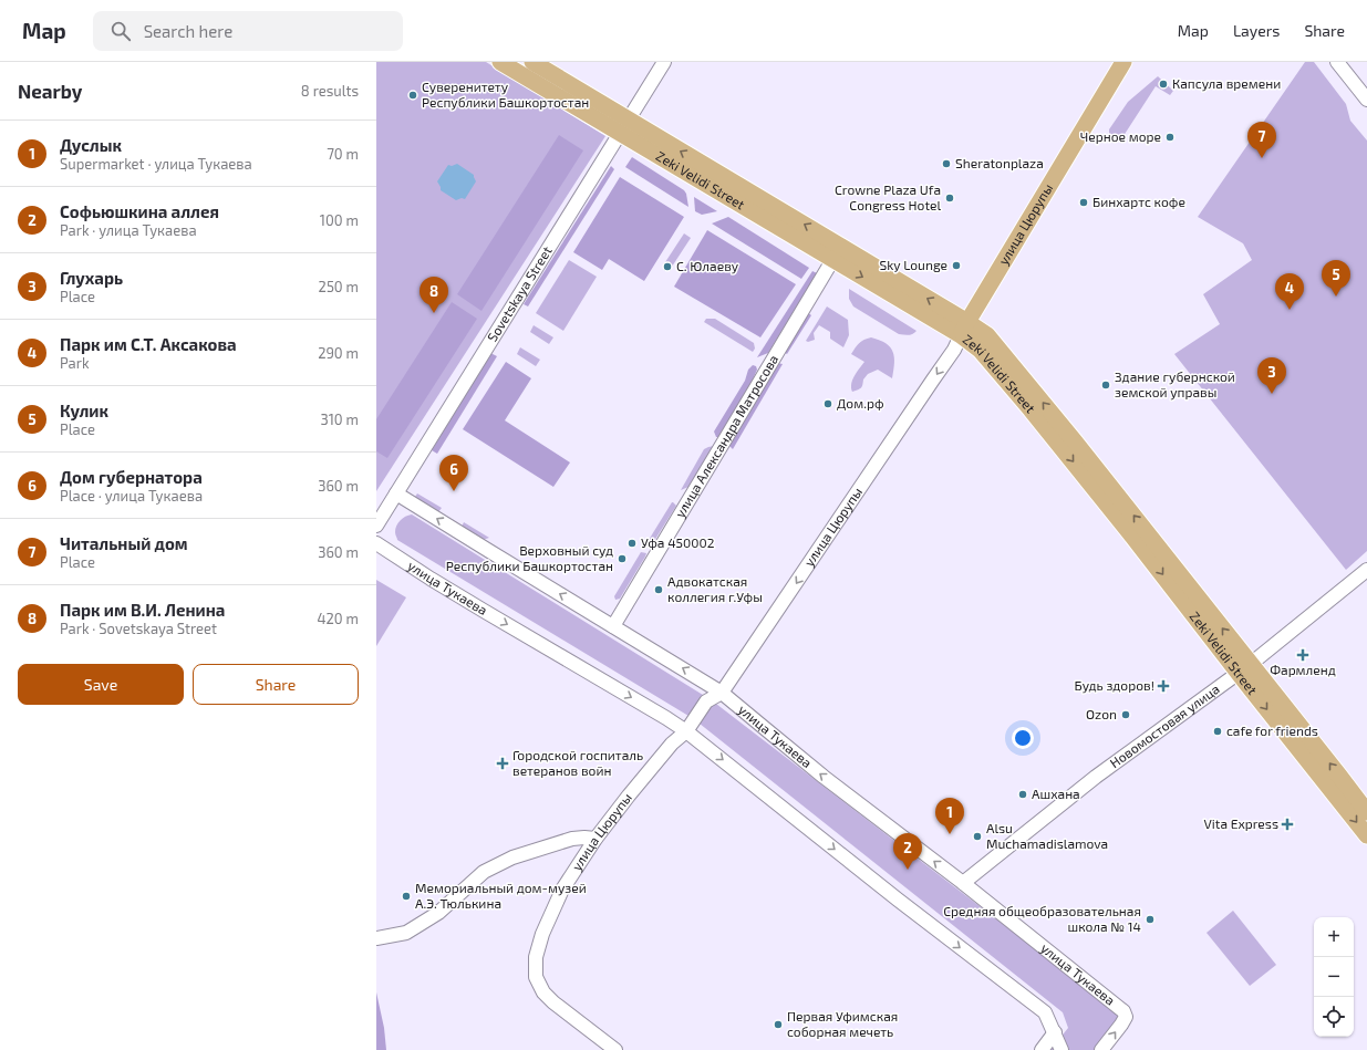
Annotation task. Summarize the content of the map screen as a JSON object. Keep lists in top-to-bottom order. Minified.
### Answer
{"streets":{"main road":["Zeki Velidi Street","улица Цюрупы"],"street":["Sovetskaya Street","улица Александра Матросова","улица Тукаева","Новомостовая улица"]},"crossings":[["Zeki Velidi Street","улица Цюрупы"],["Zeki Velidi Street","Sovetskaya Street"],["Zeki Velidi Street","улица Александра Матросова"],["Zeki Velidi Street","Новомостовая улица"],["улица Цюрупы","улица Тукаева"],["Sovetskaya Street","улица Тукаева"],["улица Александра Матросова","улица Тукаева"],["улица Тукаева","Новомостовая улица"]],"one_way":["улица Цюрупы"],"places":{"other":["Капсула времени","Суверенитету Республики Башкортостан","Черное море","Sheratonplaza","Crowne Plaza Ufa Congress Hotel","Бинхартс кофе","Sky Lounge","С. Юлаеву","Здание губернской земской управы","Дом.рф","Уфа 450002","Верховный суд Республики Башкортостан","Адвокатская коллегия г.Уфы","Ozon","cafe for friends","Ашхана","Alsu Muchamadislamova","Мемориальный дом-музей А.Э. Тюлькина","Средняя общеобразовательная школа № 14","Первая Уфимская соборная мечеть"],"health":["Фармленд","Будь здоров!","Городской госпиталь ветеранов войн","Vita Express"]},"page":{"header":"Map","search":"Search here","nav":["Map","Layers","Share"],"heading":["Nearby","8 results"],"list":[{"mark":"1","name":"Дуслык","note":"Supermarket · улица Тукаева","value":"70 m"},{"mark":"2","name":"Софьюшкина аллея","note":"Park · улица Тукаева","value":"100 m"},{"mark":"3","name":"Глухарь","note":"Place","value":"250 m"},{"mark":"4","name":"Парк им С.Т. Аксакова","note":"Park","value":"290 m"},{"mark":"5","name":"Кулик","note":"Place","value":"310 m"},{"mark":"6","name":"Дом губернатора","note":"Place · улица Тукаева","value":"360 m"},{"mark":"7","name":"Читальный дом","note":"Place","value":"360 m"},{"mark":"8","name":"Парк им В.И. Ленина","note":"Park · Sovetskaya Street","value":"420 m"}],"pins":["7","5","4","8","3","6","1","2"],"buttons":["Save","Share"],"map_buttons":["+","−"]}}
